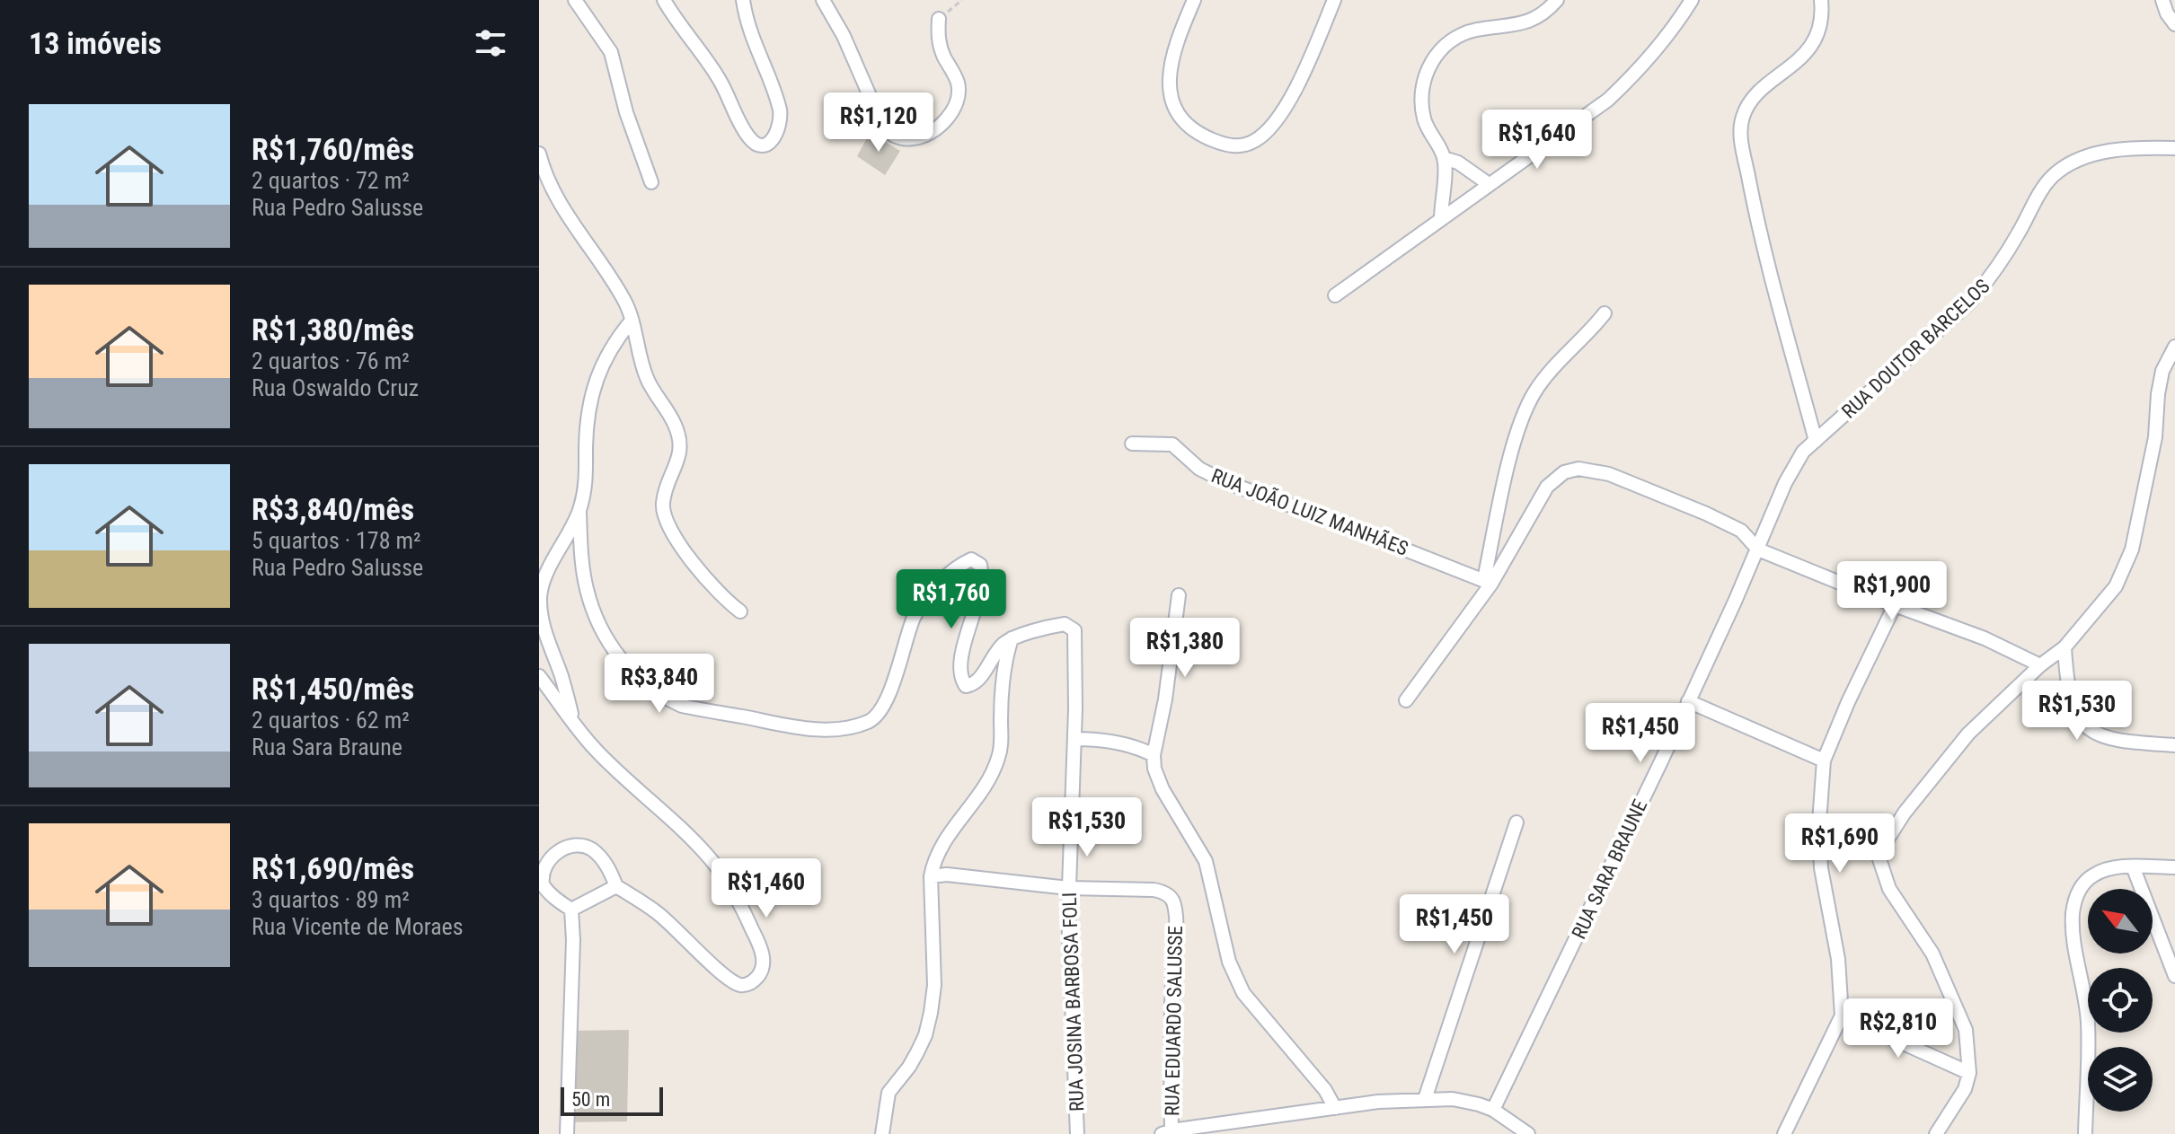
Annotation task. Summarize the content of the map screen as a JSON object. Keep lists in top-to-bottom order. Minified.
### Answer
{"streets":{"street":["RUA DOUTOR BARCELOS","RUA JOÃO LUIZ MANHÃES","RUA SARA BRAUNE","RUA JOSINA BARBOSA FOLI","RUA EDUARDO SALUSSE"]},"crossings":[["RUA DOUTOR BARCELOS","RUA SARA BRAUNE"],["RUA JOSINA BARBOSA FOLI","RUA EDUARDO SALUSSE"]],"scale_bar":"50 m","north":"top left","page":{"heading":"13 imóveis","list":[{"name":"R$1,760/mês","note":"2 quartos · 72 m² · Rua Pedro Salusse"},{"name":"R$1,380/mês","note":"2 quartos · 76 m² · Rua Oswaldo Cruz"},{"name":"R$3,840/mês","note":"5 quartos · 178 m² · Rua Pedro Salusse"},{"name":"R$1,450/mês","note":"2 quartos · 62 m² · Rua Sara Braune"},{"name":"R$1,690/mês","note":"3 quartos · 89 m² · Rua Vicente de Moraes"}],"price":["R$1,120","R$1,640","R$1,900","R$1,760","R$1,380","R$3,840","R$1,530","R$1,450","R$1,530","R$1,690","R$1,460","R$1,450","R$2,810"],"scale":"50 m"}}
